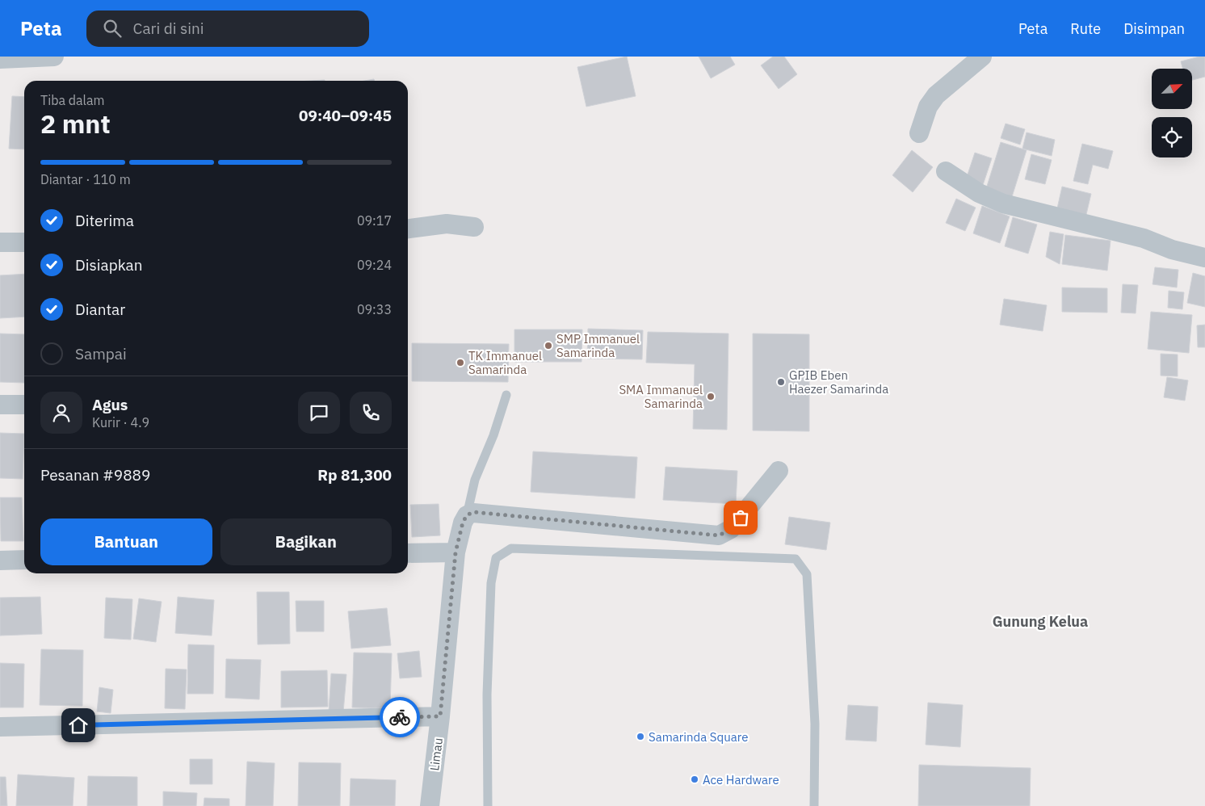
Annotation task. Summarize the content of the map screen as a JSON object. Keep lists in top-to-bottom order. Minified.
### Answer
{"streets":{"street":["Limau"]},"districts":["Gunung Kelua"],"places":["SMP Immanuel Samarinda","TK Immanuel Samarinda","GPIB Eben Haezer Samarinda","SMA Immanuel Samarinda","Samarinda Square","Ace Hardware"],"north":"top right","page":{"header":"Peta","search":"Cari di sini","nav":["Peta","Rute","Disimpan"],"heading":["2 mnt","Tiba dalam","09:40–09:45"],"panel":["Agus","Kurir · 4.9","Pesanan #9889","Rp 81,300"],"bar":"Diantar · 110 m","list":[["Diterima","09:17"],["Disiapkan","09:24"],["Diantar","09:33"],"Sampai"],"buttons":["Bantuan","Bagikan"]}}
